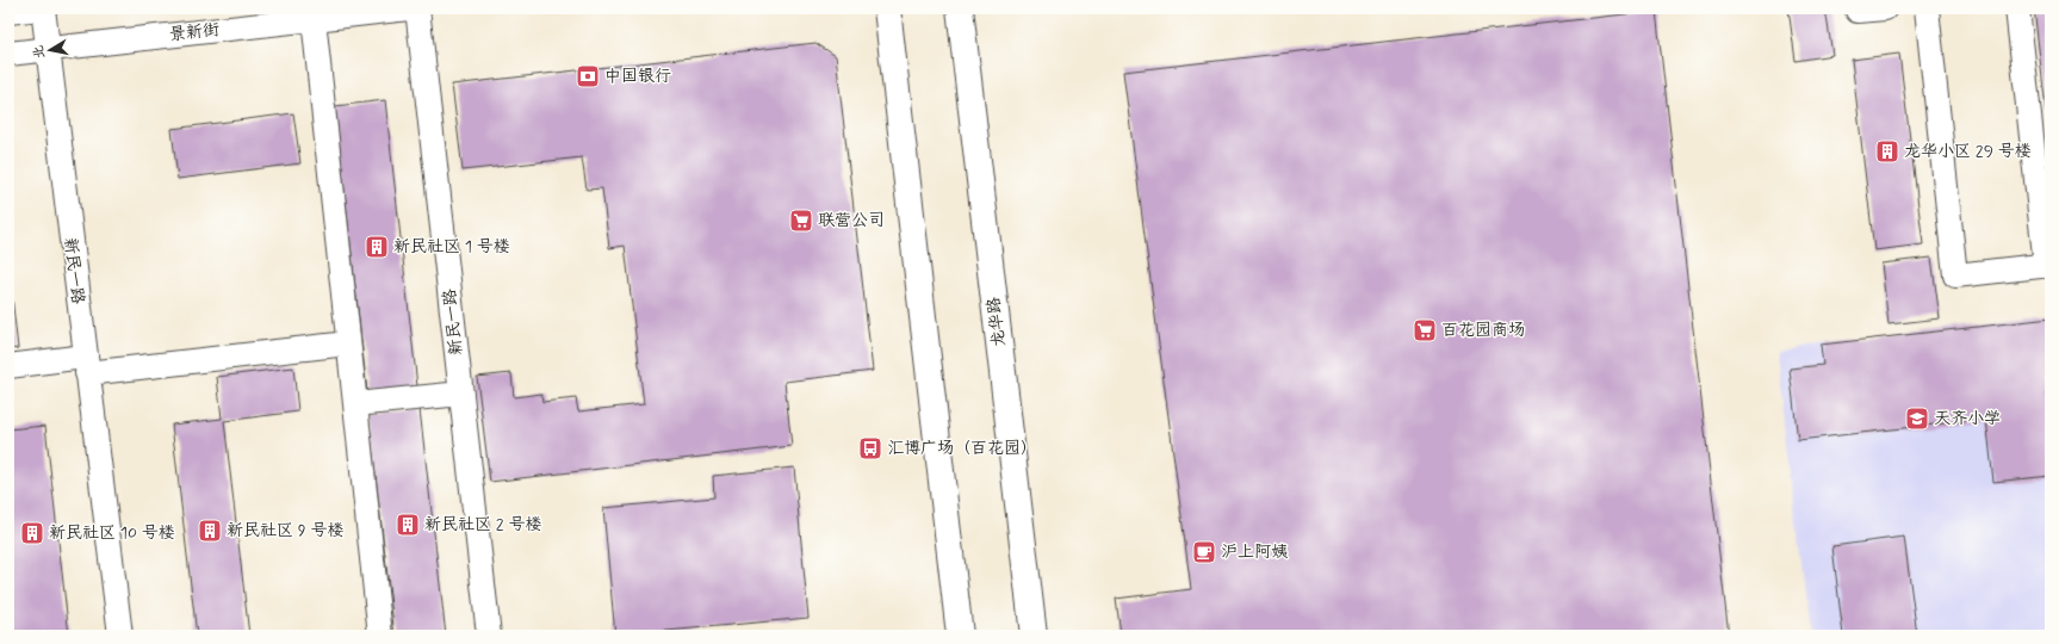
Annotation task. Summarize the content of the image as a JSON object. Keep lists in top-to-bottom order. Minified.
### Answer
{"streets":{"main road":["龙华路"],"street":["景新街","新民一路"]},"crossings":[["景新街","新民一路"]],"places":{"bank":["中国银行"],"building":["龙华小区 29 号楼","新民社区 1 号楼","新民社区 2 号楼","新民社区 9 号楼","新民社区 10 号楼"],"supermarket":["联营公司","百花园商场"],"school or university":["天齐小学"],"bus stop":["汇博广场（百花园）"],"cafe":["沪上阿姨"]},"north":"left"}
